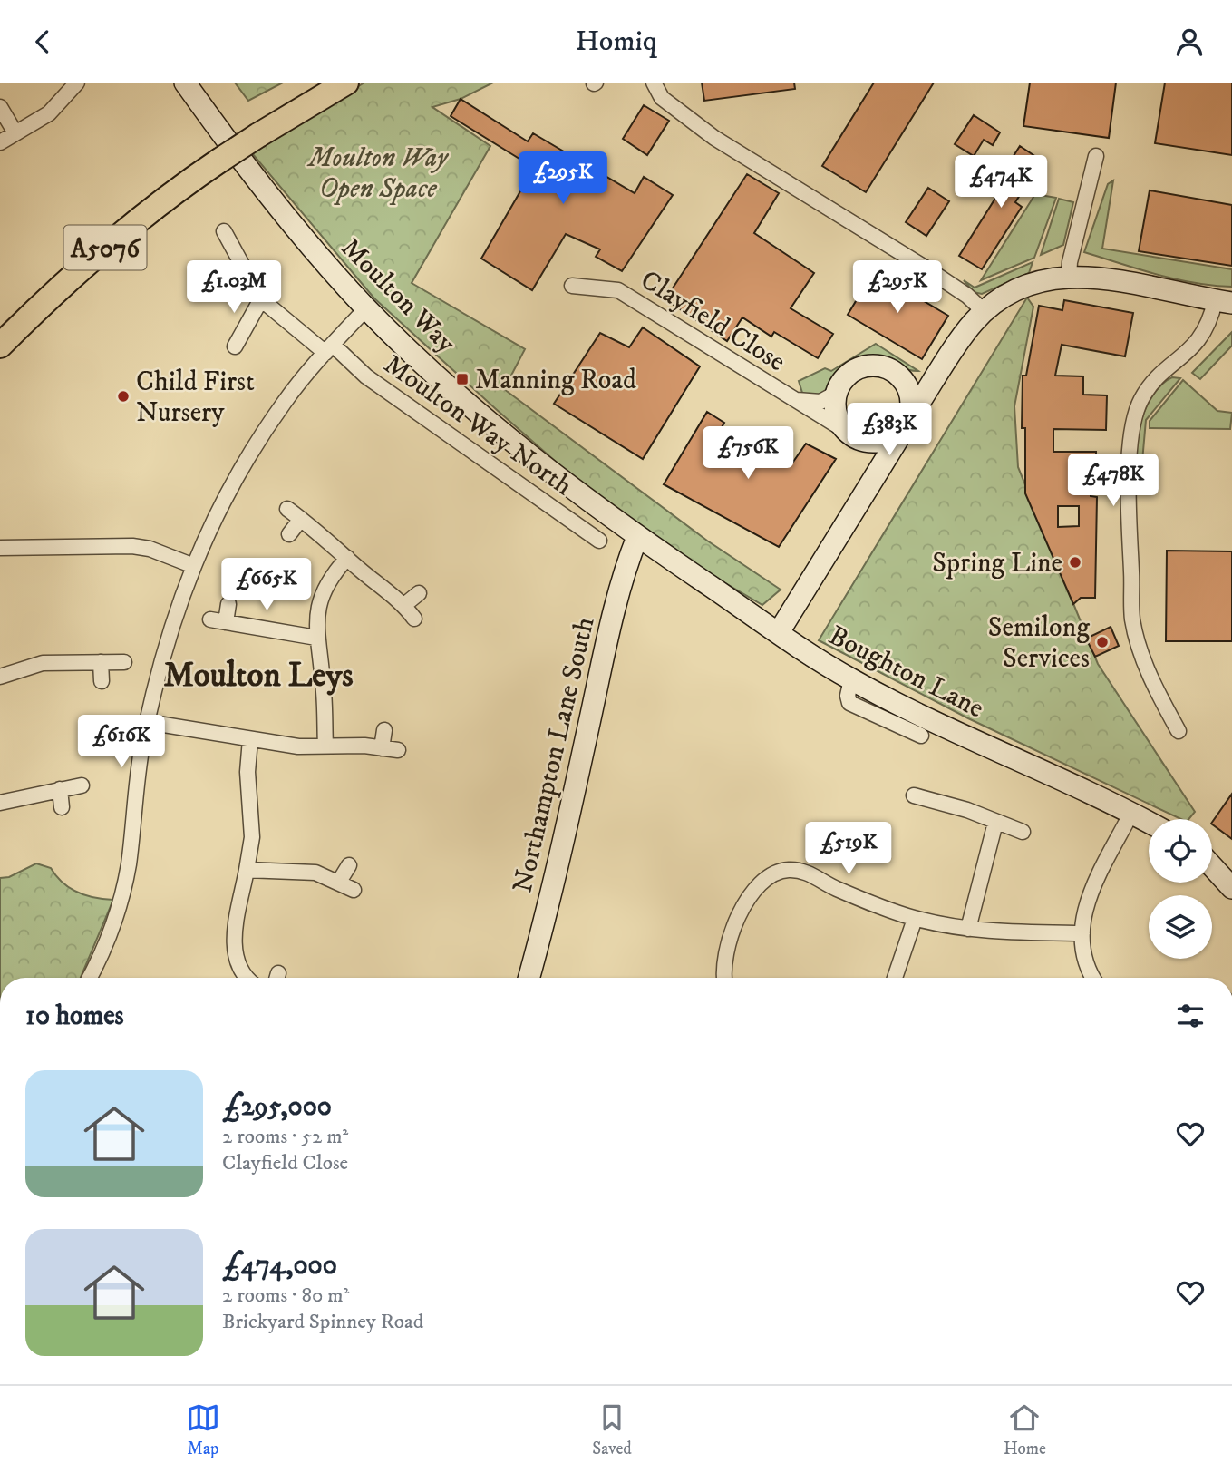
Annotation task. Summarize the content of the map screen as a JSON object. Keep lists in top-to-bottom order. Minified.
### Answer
{"streets":{"main road":["A5076"],"street":["Moulton Way","Clayfield Close","Moulton Way North","Boughton Lane","Northampton Lane South"]},"crossings":[["Moulton Way","Boughton Lane"],["Moulton Way","Northampton Lane South"],["Boughton Lane","Northampton Lane South"]],"districts":["Moulton Leys"],"parks":["Moulton Way Open Space"],"places":{"transit":["Manning Road"],"other":["Child First Nursery","Spring Line","Semilong Services"]},"page":{"header":"Homiq","price":["£295K","£474K","£1.03M","£295K","£383K","£756K","£478K","£665K","£616K","£519K"],"heading":"10 homes","list":[{"name":"£295,000","note":"2 rooms · 52 m² · Clayfield Close"},{"name":"£474,000","note":"2 rooms · 80 m² · Brickyard Spinney Road"}],"tabs":["Map","Saved","Home"]}}
